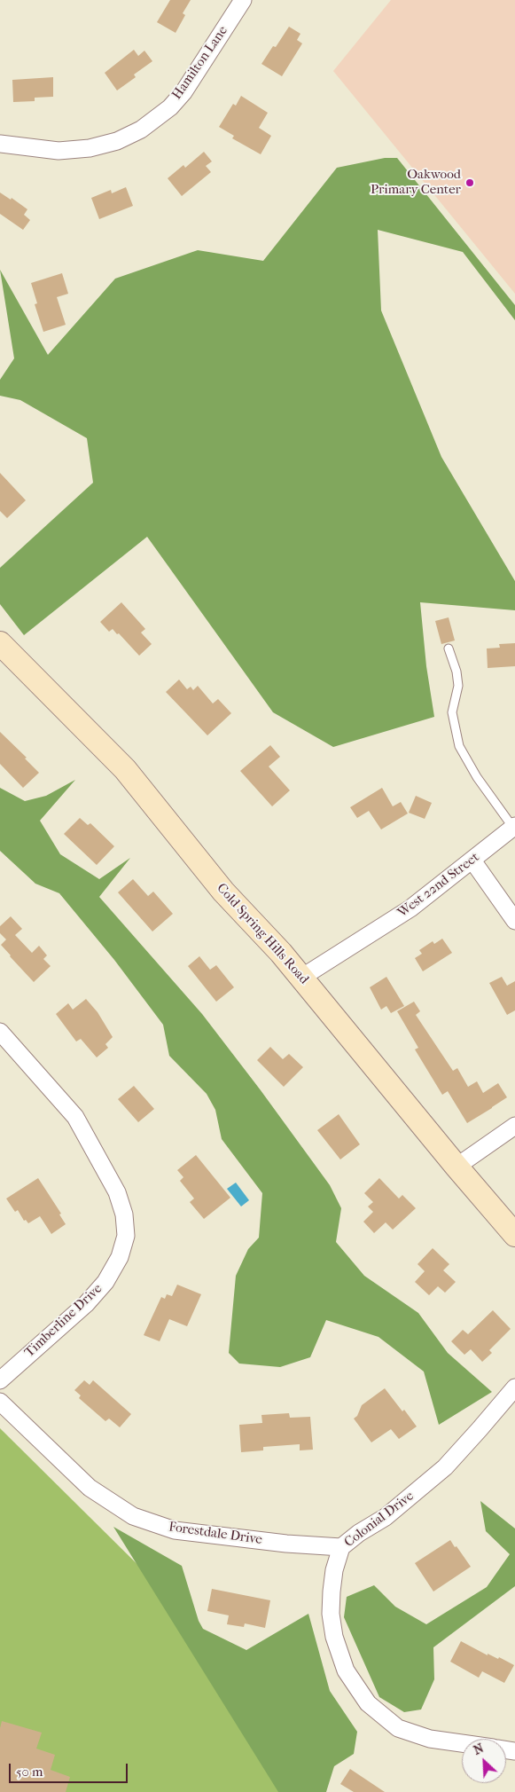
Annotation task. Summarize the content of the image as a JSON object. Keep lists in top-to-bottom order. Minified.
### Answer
{"streets":{"street":["Hamilton Lane","West 22nd Street","Cold Spring Hills Road","Timberline Drive","Colonial Drive","Forestdale Drive"]},"crossings":[["West 22nd Street","Cold Spring Hills Road"],["Colonial Drive","Forestdale Drive"]],"places":["Oakwood Primary Center"],"scale_bar":"50 m","north":"top left"}
